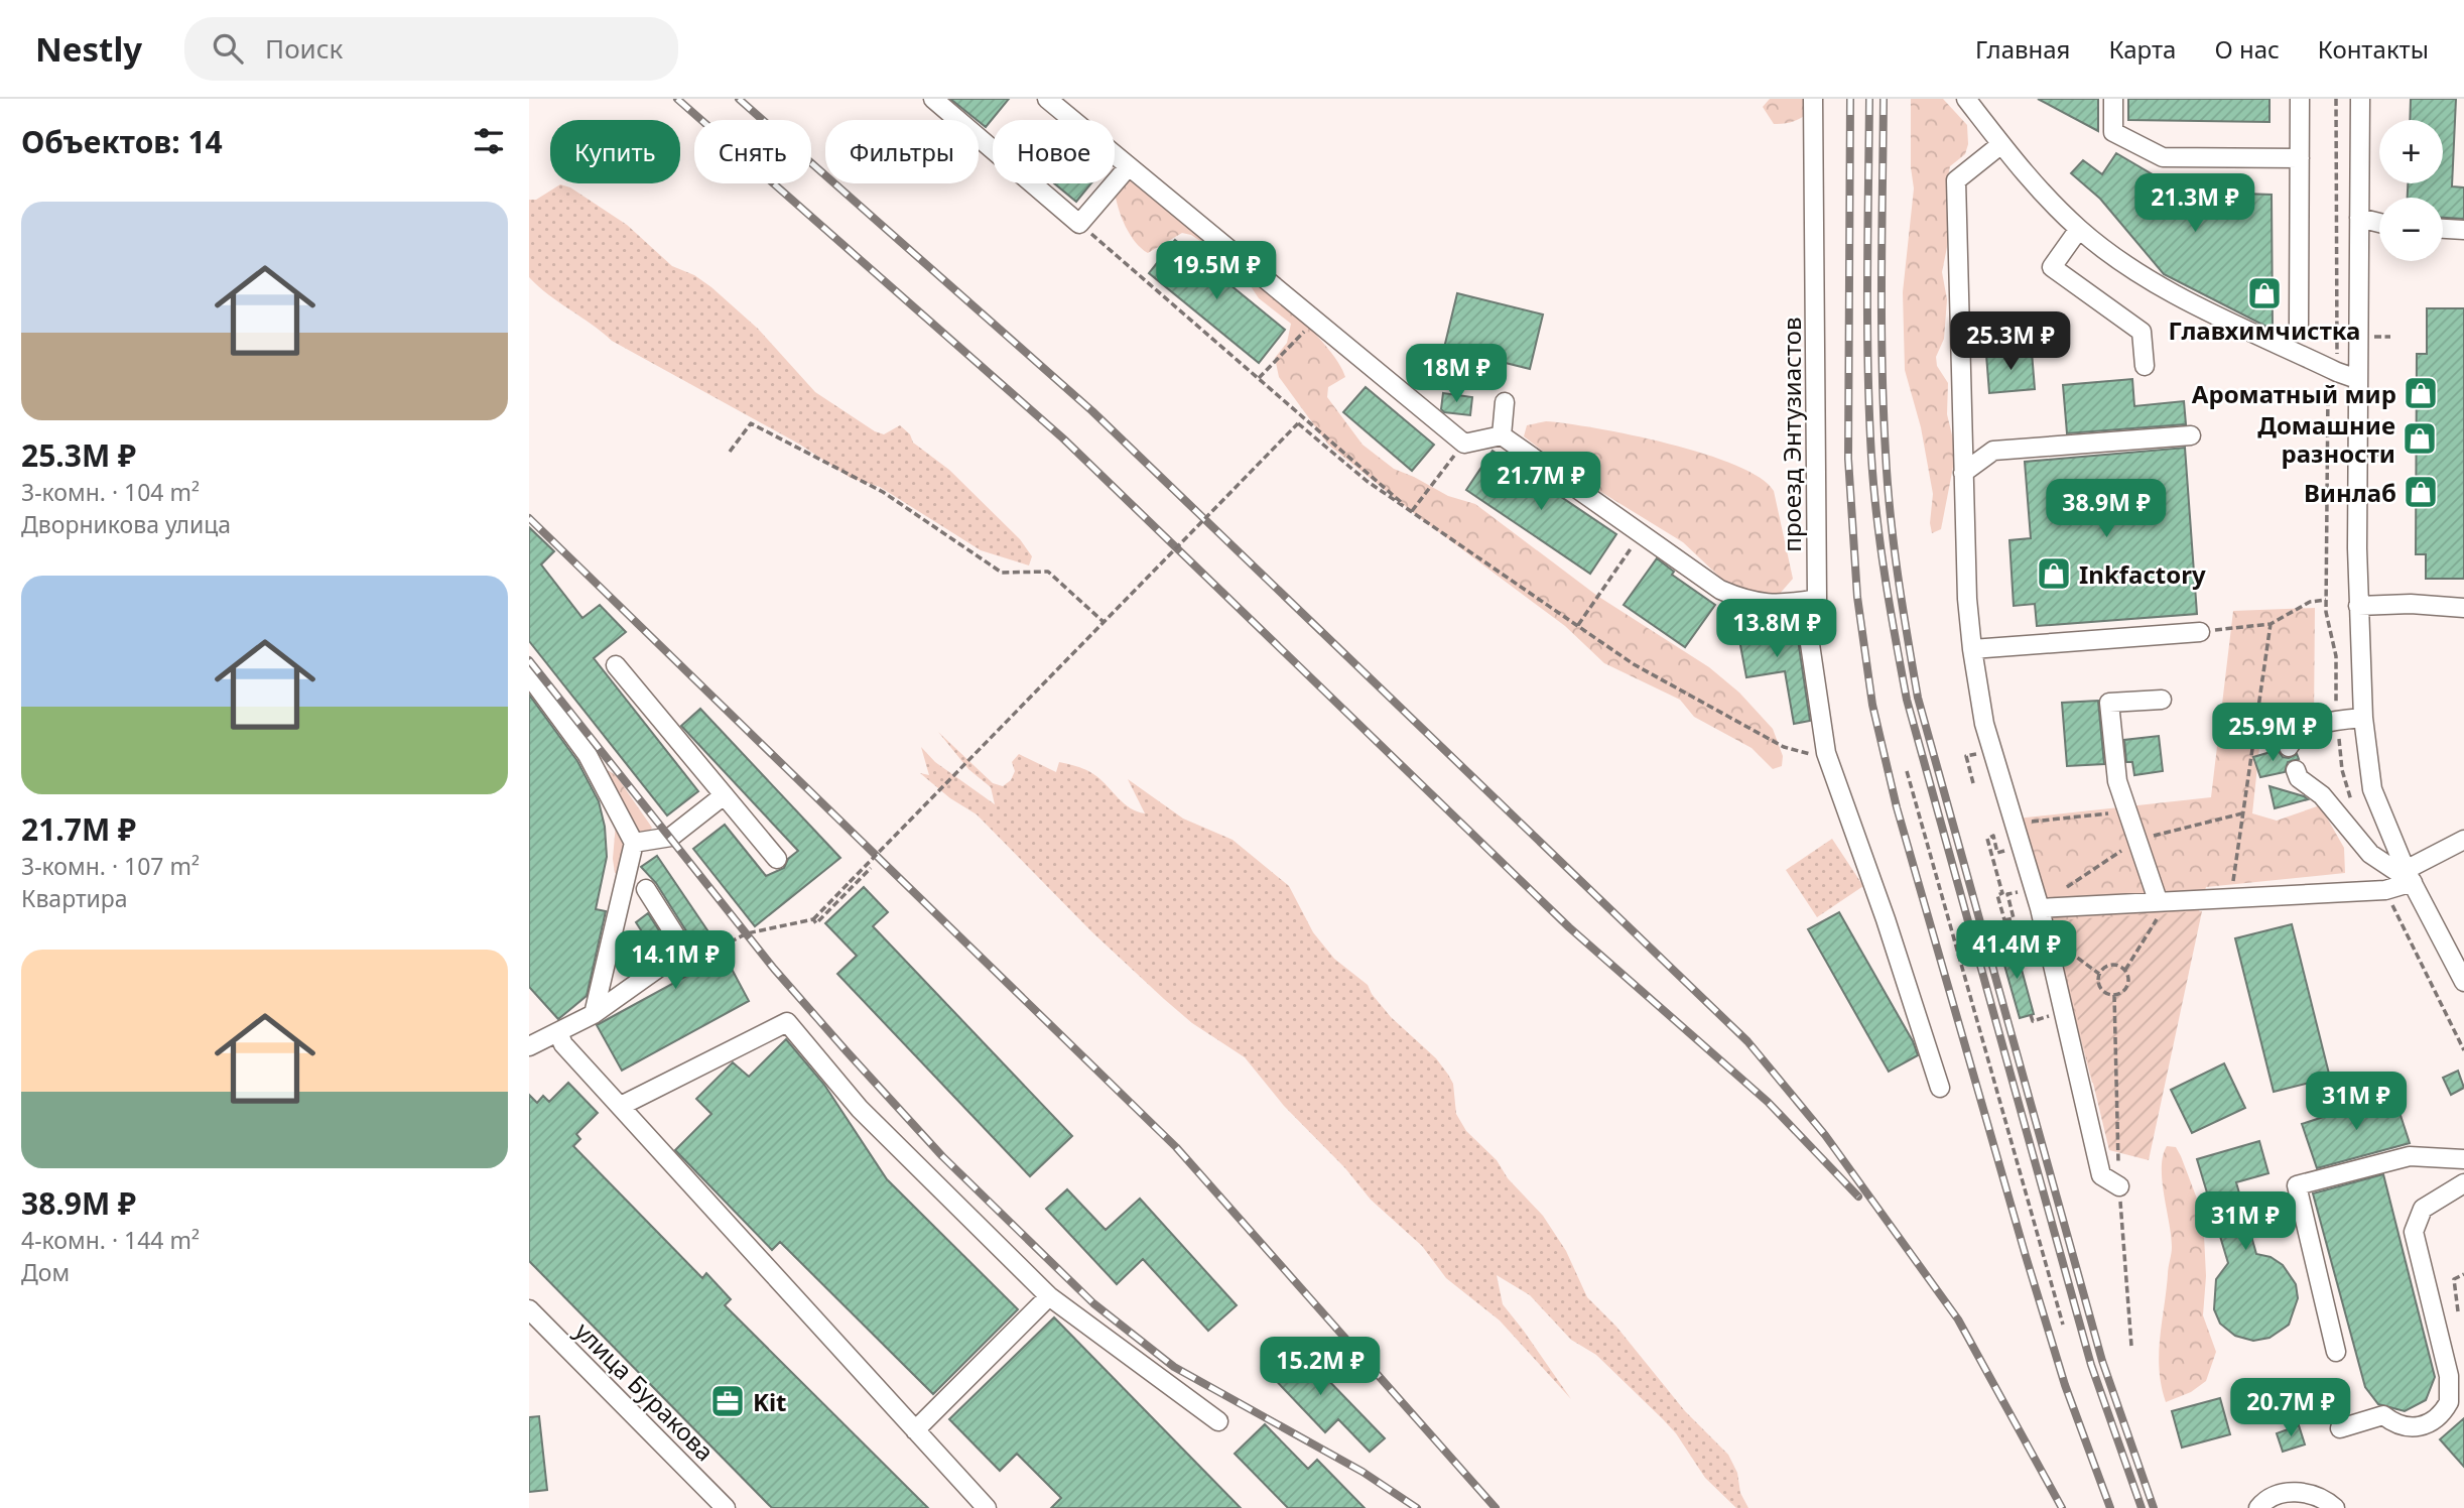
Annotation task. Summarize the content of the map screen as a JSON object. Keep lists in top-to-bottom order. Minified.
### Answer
{"streets":{"street":["проезд Энтузиастов","улица Буракова"]},"places":{"shop":["Главхимчистка","Ароматный мир","Домашние разности","Винлаб","Inkfactory"],"office":["Kit"]},"page":{"header":"Nestly","search":"Поиск","nav":["Главная","Карта","О нас","Контакты"],"heading":"Объектов: 14","map_buttons":["+","−"],"chip":["Купить","Снять","Фильтры","Новое"],"price":["21.3M ₽","19.5M ₽","25.3M ₽","18M ₽","21.7M ₽","38.9M ₽","13.8M ₽","25.9M ₽","41.4M ₽","14.1M ₽","31M ₽","31M ₽","15.2M ₽","20.7M ₽"],"list":[{"name":"25.3M ₽","note":"3-комн. · 104 m² · Дворникова улица"},{"name":"21.7M ₽","note":"3-комн. · 107 m² · Квартира"},{"name":"38.9M ₽","note":"4-комн. · 144 m² · Дом"}]}}
